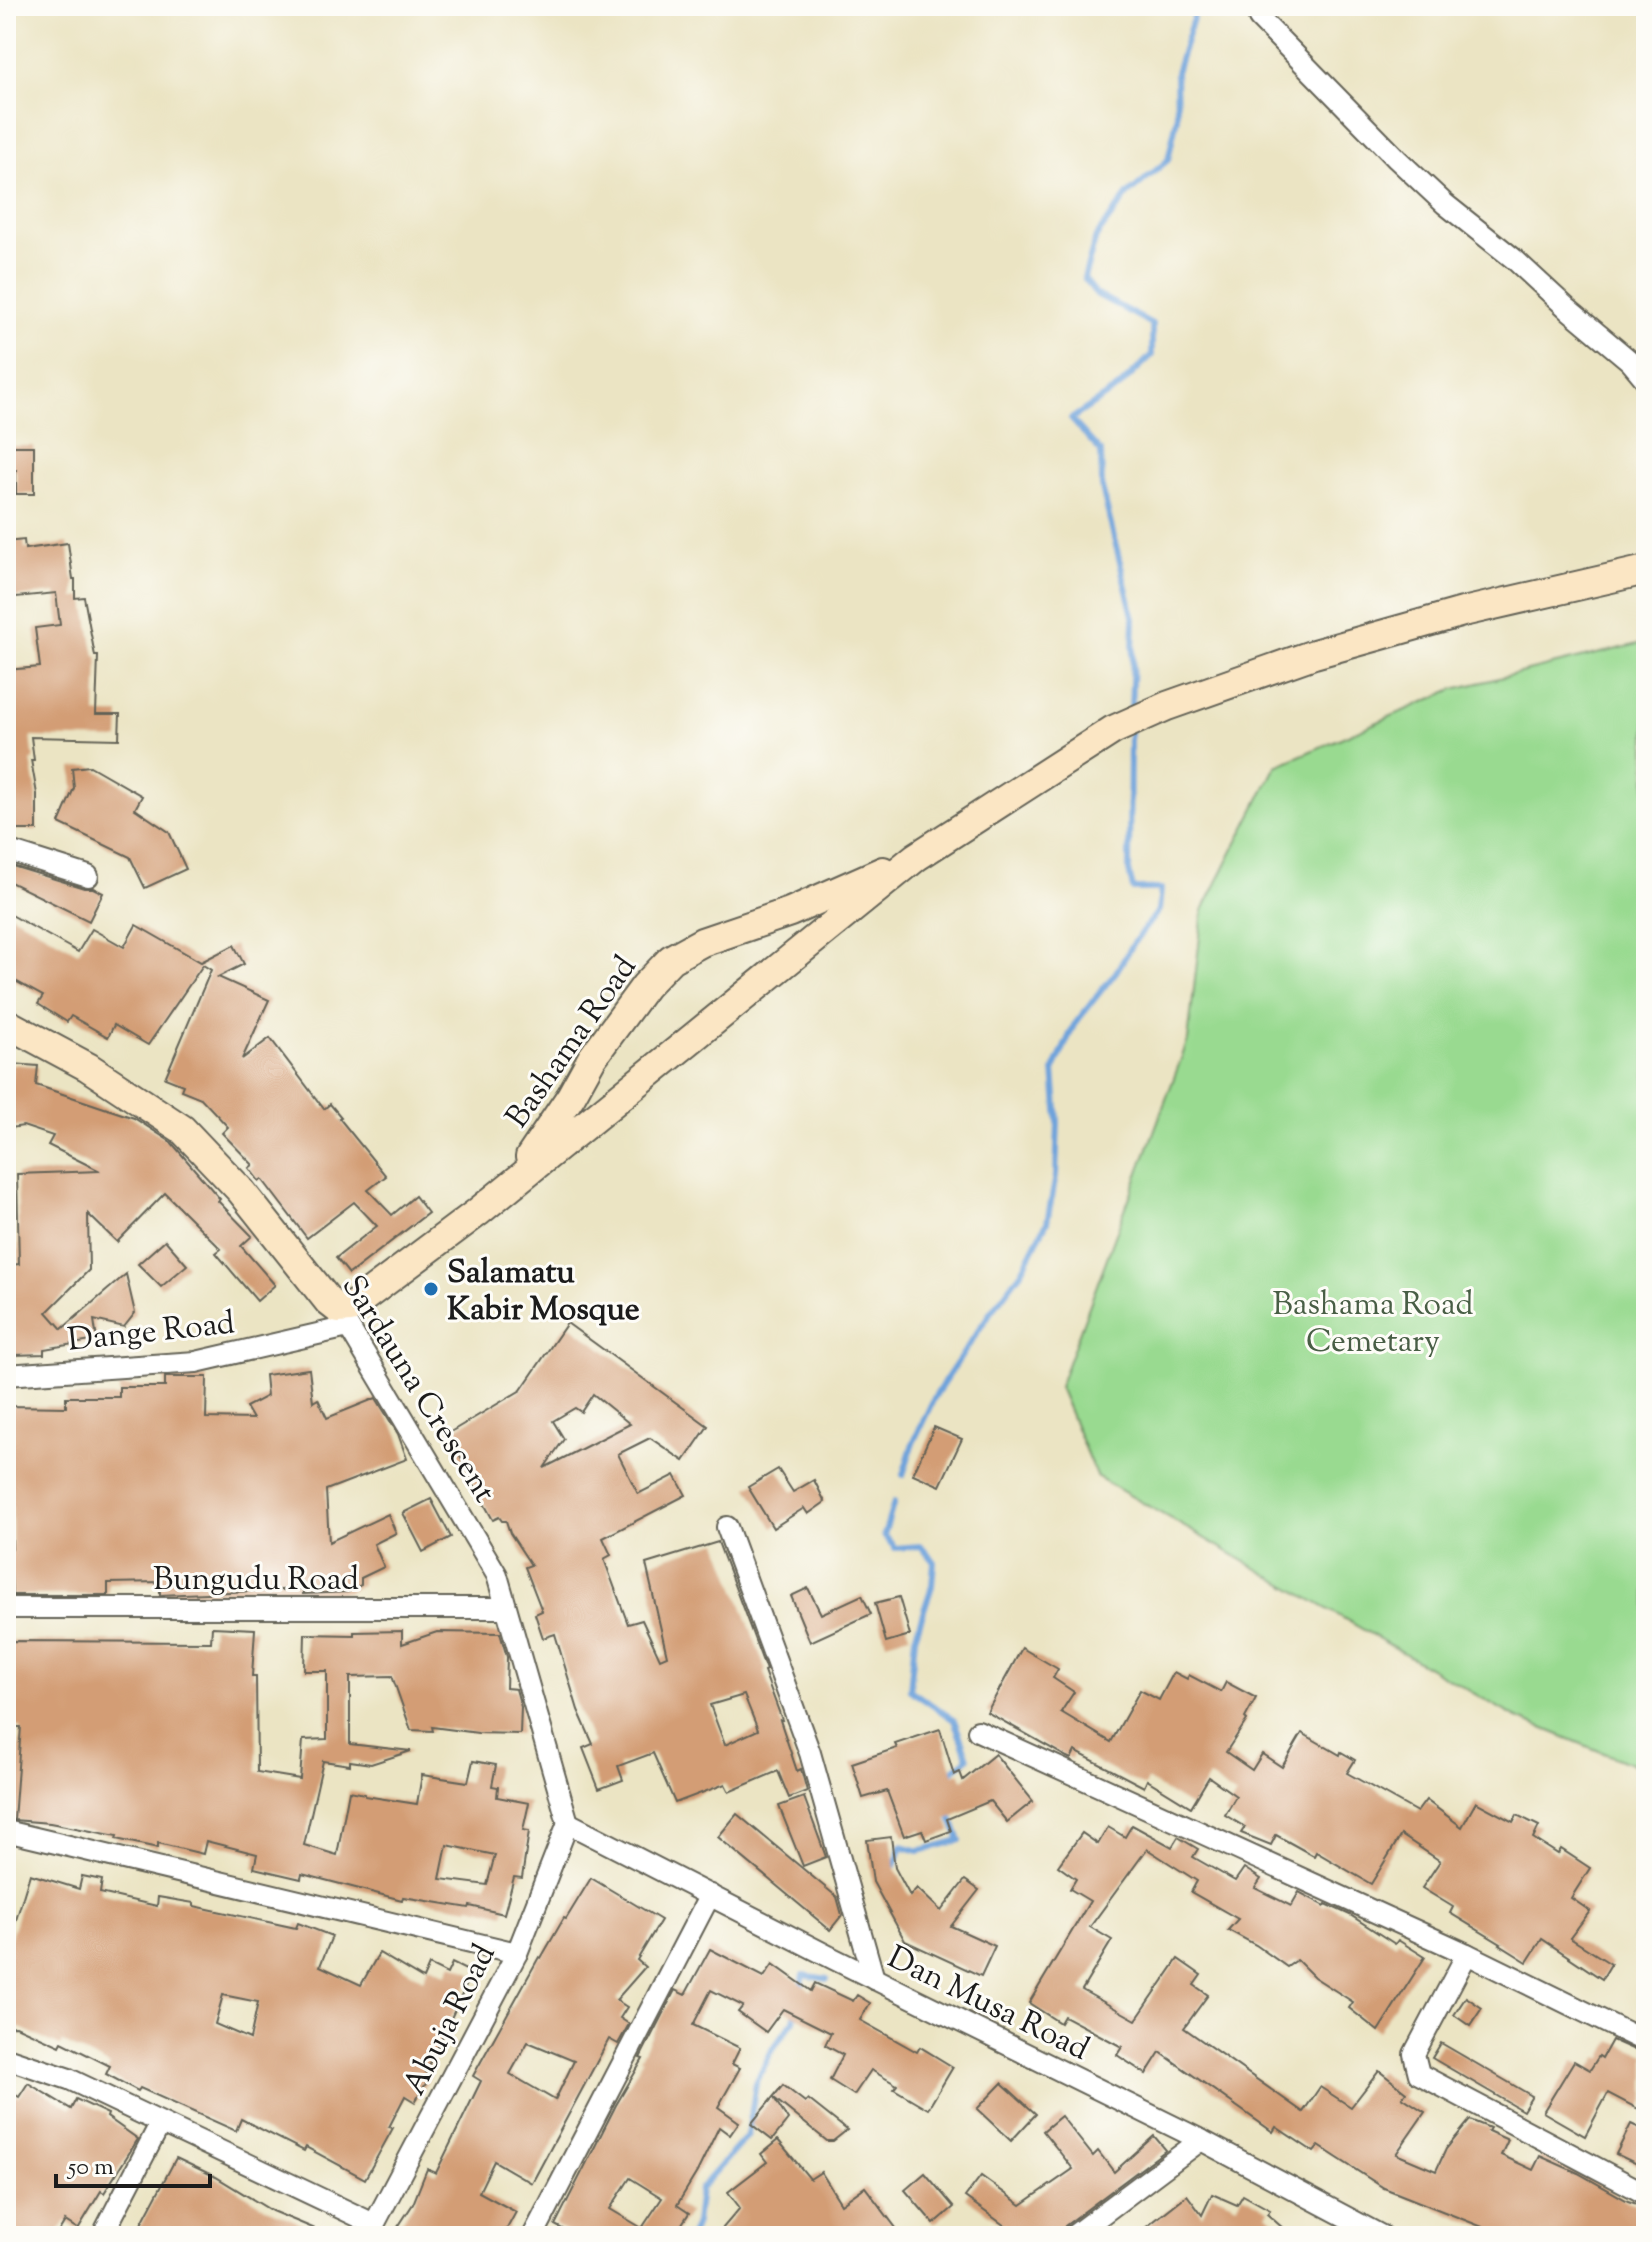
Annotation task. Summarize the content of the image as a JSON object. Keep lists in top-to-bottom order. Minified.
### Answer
{"streets":{"street":["Bashama Road","Dange Road","Sardauna Crescent","Bungudu Road","Dan Musa Road","Abuja Road"]},"crossings":[["Bashama Road","Dange Road"],["Bashama Road","Sardauna Crescent"],["Dange Road","Sardauna Crescent"],["Sardauna Crescent","Bungudu Road"],["Sardauna Crescent","Dan Musa Road"],["Sardauna Crescent","Abuja Road"],["Dan Musa Road","Abuja Road"]],"parks":["Bashama Road Cemetary"],"places":["Salamatu Kabir Mosque"],"scale_bar":"50 m"}
